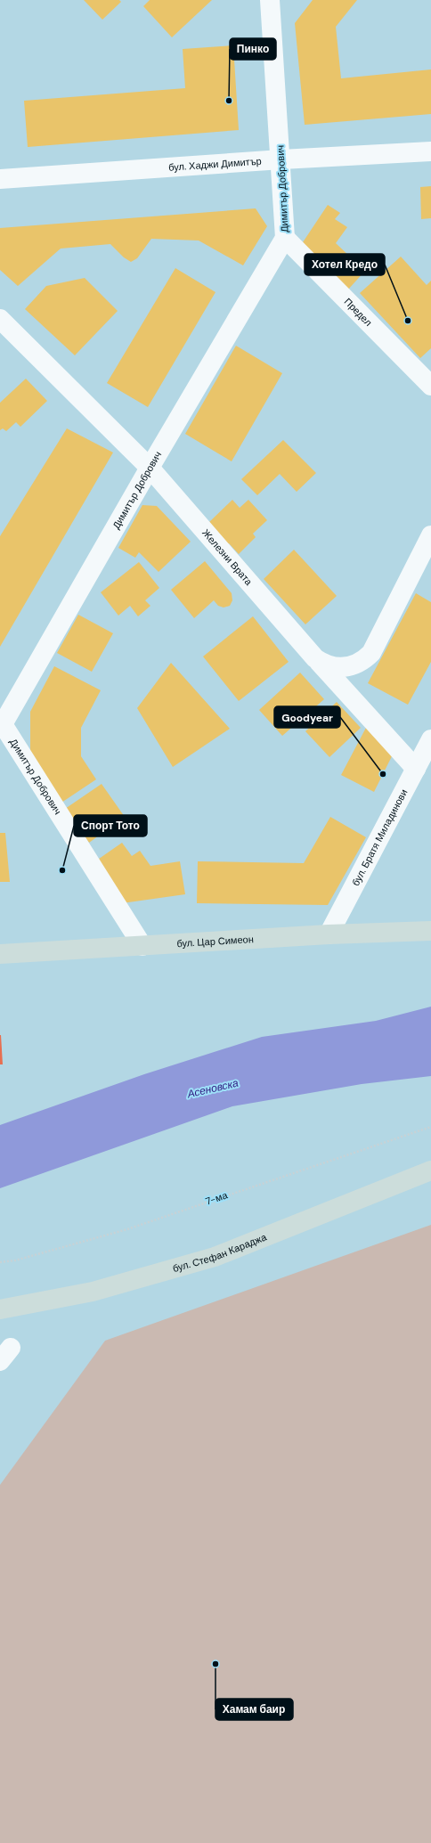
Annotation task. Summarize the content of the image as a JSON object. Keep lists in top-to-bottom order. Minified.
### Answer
{"streets":{"main road":["бул. Цар Симеон","бул. Стефан Караджа"],"street":["бул. Хаджи Димитър","Димитър Добрович","Предел","Железни Врата","бул. Братя Миладинови"],"path":["7-ма"]},"crossings":[["бул. Хаджи Димитър","Димитър Добрович"],["Димитър Добрович","Предел"],["Димитър Добрович","Железни Врата"],["Димитър Добрович","бул. Цар Симеон"],["бул. Братя Миладинови","бул. Цар Симеон"]],"water":["Асеновска"],"places":["Пинко","Хотел Кредо","Goodyear","Спорт Тото","Хамам баир"]}
